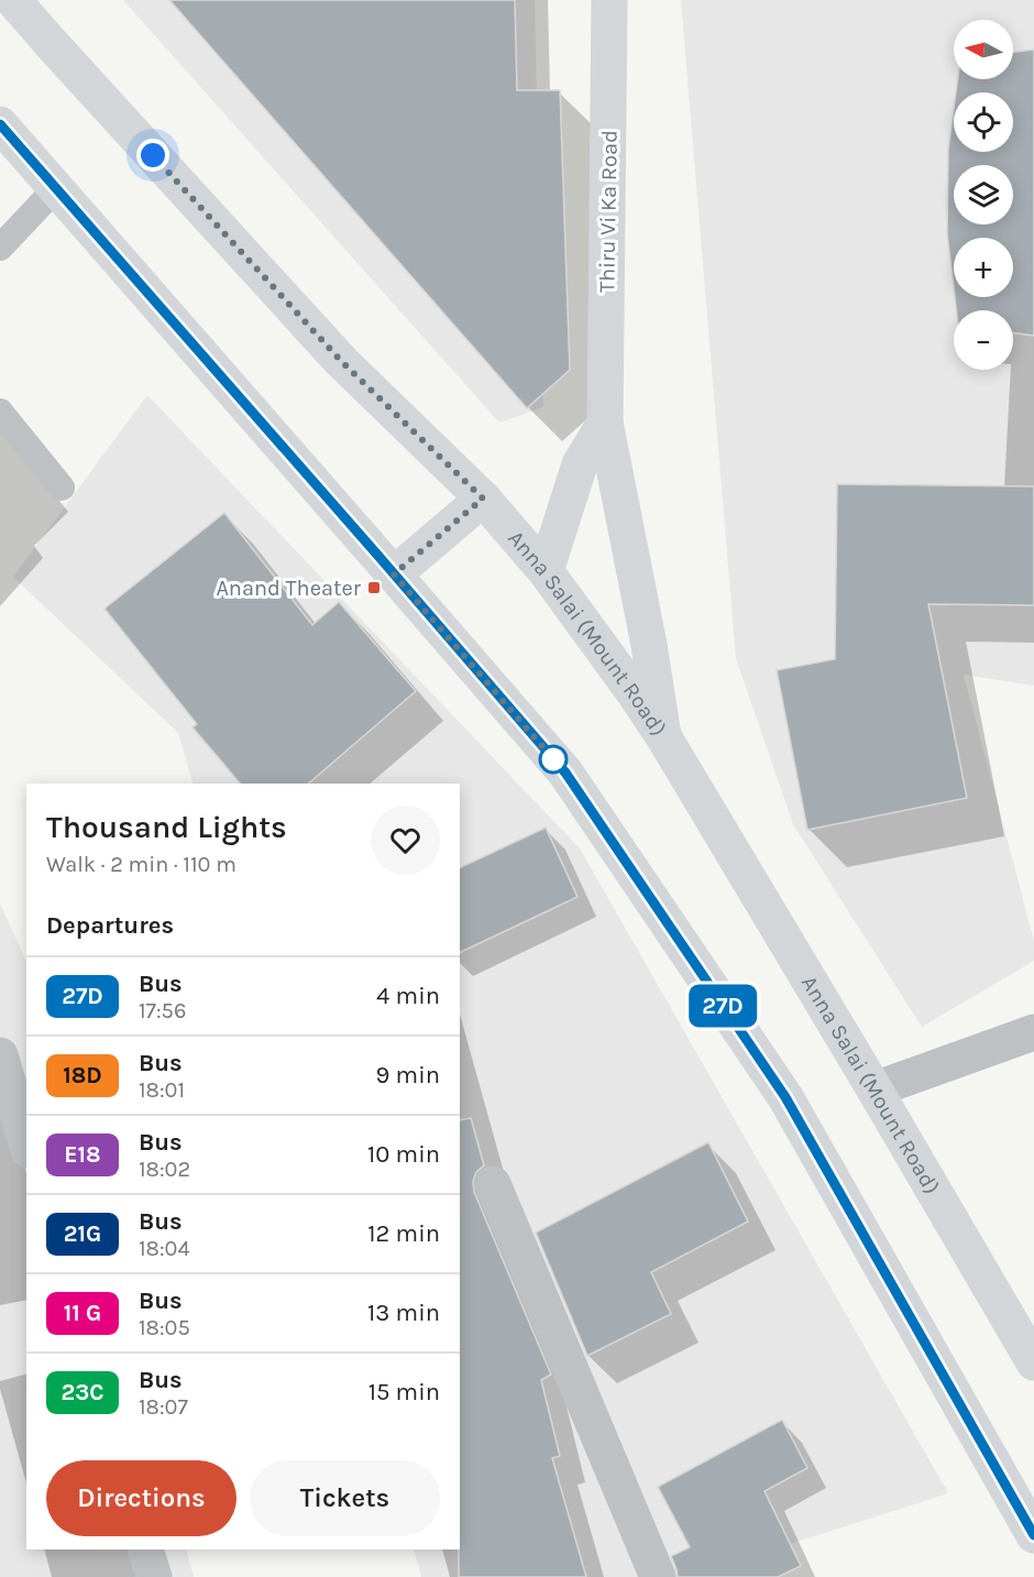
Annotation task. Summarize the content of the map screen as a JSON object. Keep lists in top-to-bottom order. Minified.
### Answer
{"streets":{"main road":["Thiru Vi Ka Road","Anna Salai (Mount Road)"]},"crossings":[["Thiru Vi Ka Road","Anna Salai (Mount Road)"]],"places":{"transit":["Anand Theater"]},"lines":["bus line 27D"],"north":"left","page":{"on_map":"27D","map_buttons":["+","−"],"heading":[["Thousand Lights","Walk · 2 min · 110 m"],"Departures"],"list":[{"mark":"27D","name":"Bus","note":"17:56","value":"4 min"},{"mark":"18D","name":"Bus","note":"18:01","value":"9 min"},{"mark":"E18","name":"Bus","note":"18:02","value":"10 min"},{"mark":"21G","name":"Bus","note":"18:04","value":"12 min"},{"mark":"11 G","name":"Bus","note":"18:05","value":"13 min"},{"mark":"23C","name":"Bus","note":"18:07","value":"15 min"}],"buttons":["Directions","Tickets"]}}
